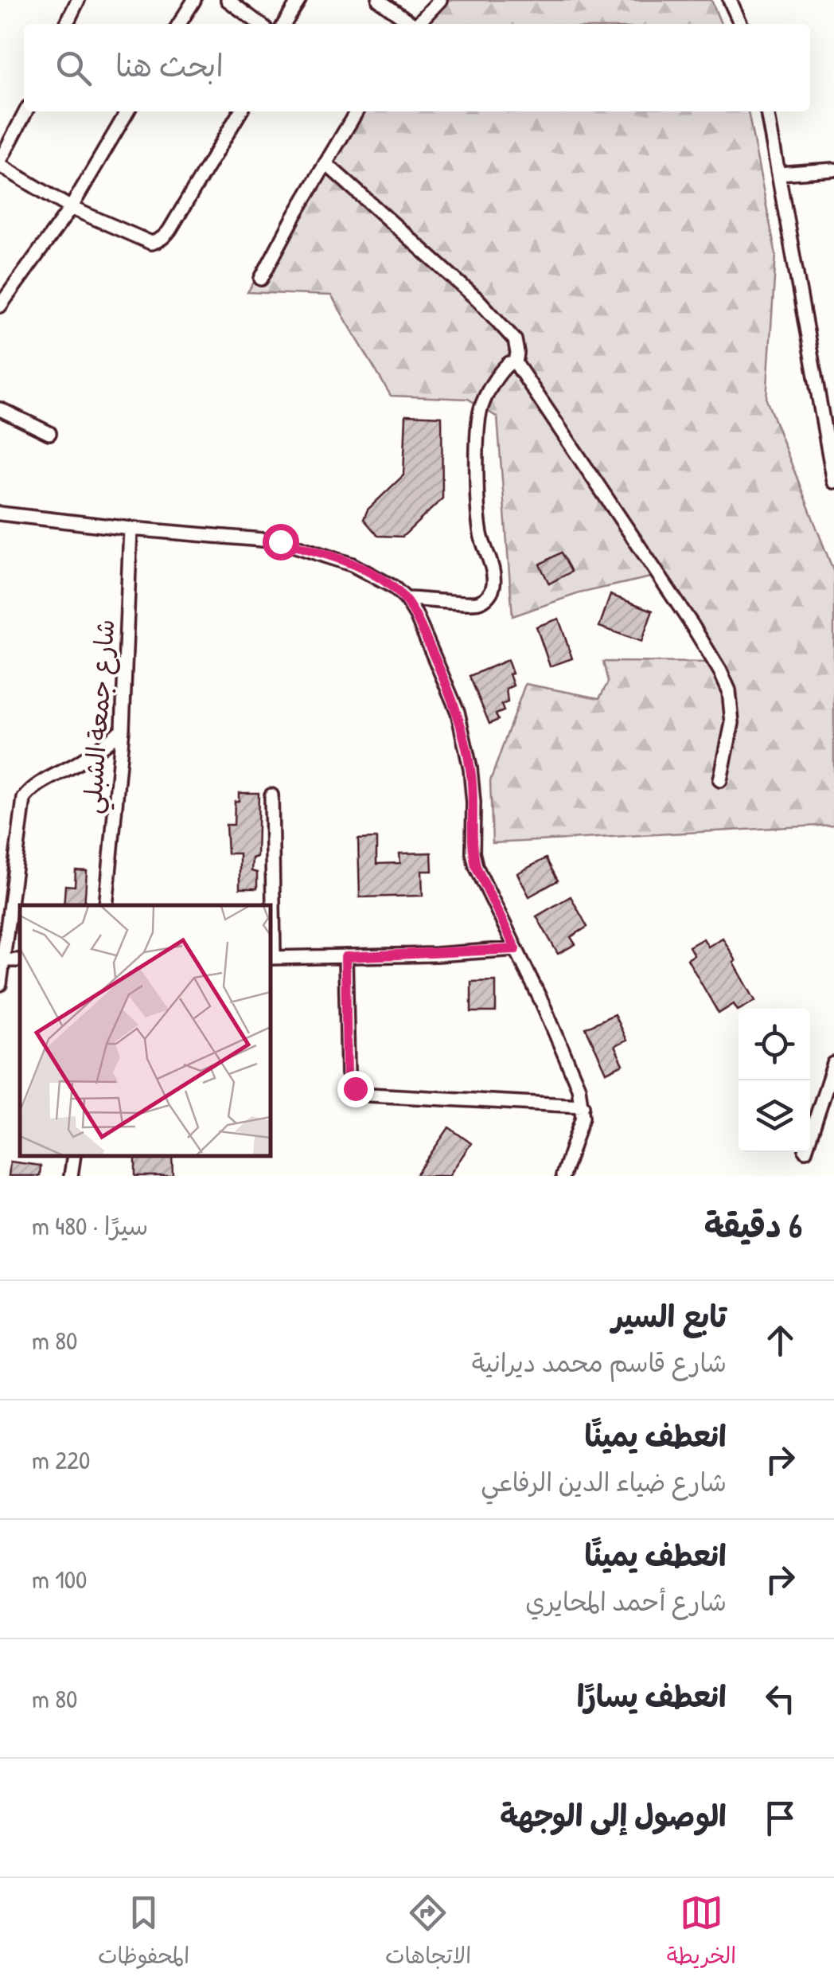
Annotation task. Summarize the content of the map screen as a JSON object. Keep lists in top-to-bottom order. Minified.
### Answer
{"streets":{"street":["شارع جمعة الشبلي"]},"page":{"search":"ابحث هنا","heading":["6 دقيقة","سيرًا · 480 m"],"list":[["تابع السير","شارع قاسم محمد ديرانية","80 m"],["انعطف يمينًا","شارع ضياء الدين الرفاعي","220 m"],["انعطف يمينًا","شارع أحمد المحايري","100 m"],["انعطف يسارًا","80 m"],"الوصول إلى الوجهة"],"nav":["الخريطة","الاتجاهات","المحفوظات"]}}
